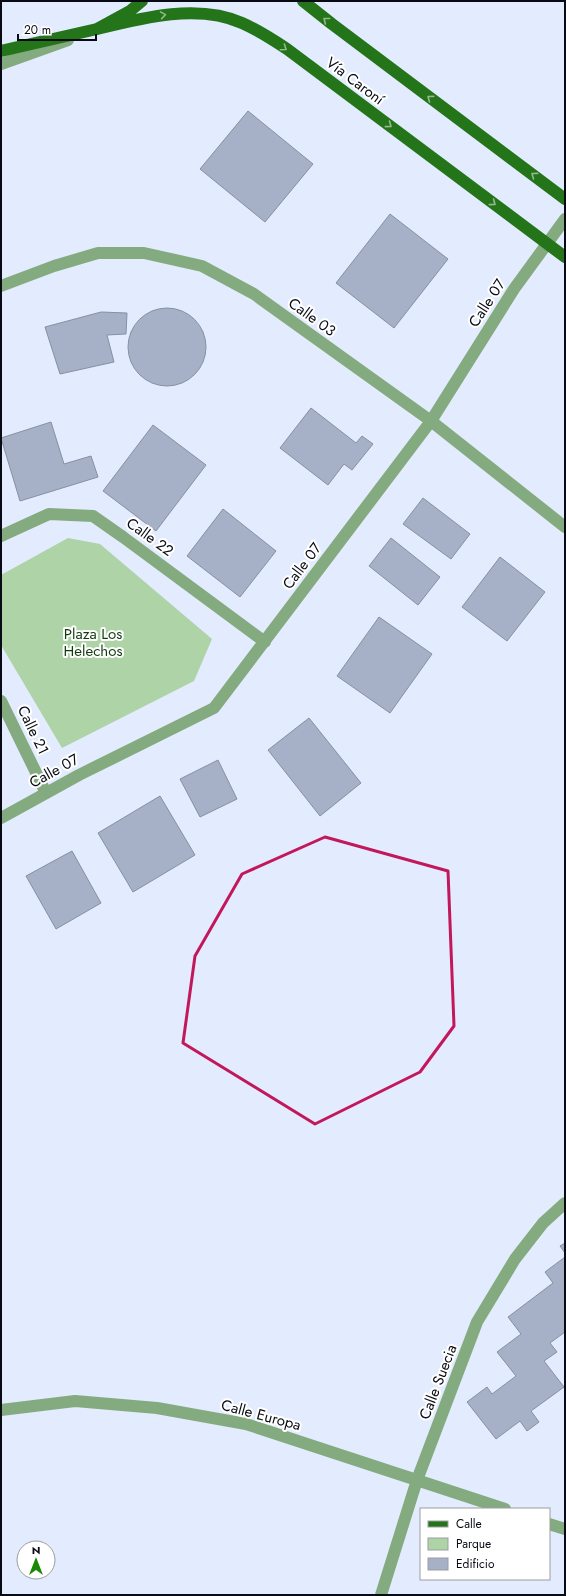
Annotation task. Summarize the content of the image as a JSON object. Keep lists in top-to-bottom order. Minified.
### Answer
{"streets":{"main road":["Vía Caroní"],"street":["Calle 07","Calle 03","Calle 22","Calle 21","Calle Suecia","Calle Europa"]},"crossings":[["Vía Caroní","Calle 07"],["Calle 07","Calle 03"],["Calle 07","Calle 22"],["Calle 07","Calle 21"],["Calle Suecia","Calle Europa"]],"parks":["Plaza Los Helechos"],"legend":["Calle","Parque","Edificio"],"scale_bar":"20 m","north":"top"}
